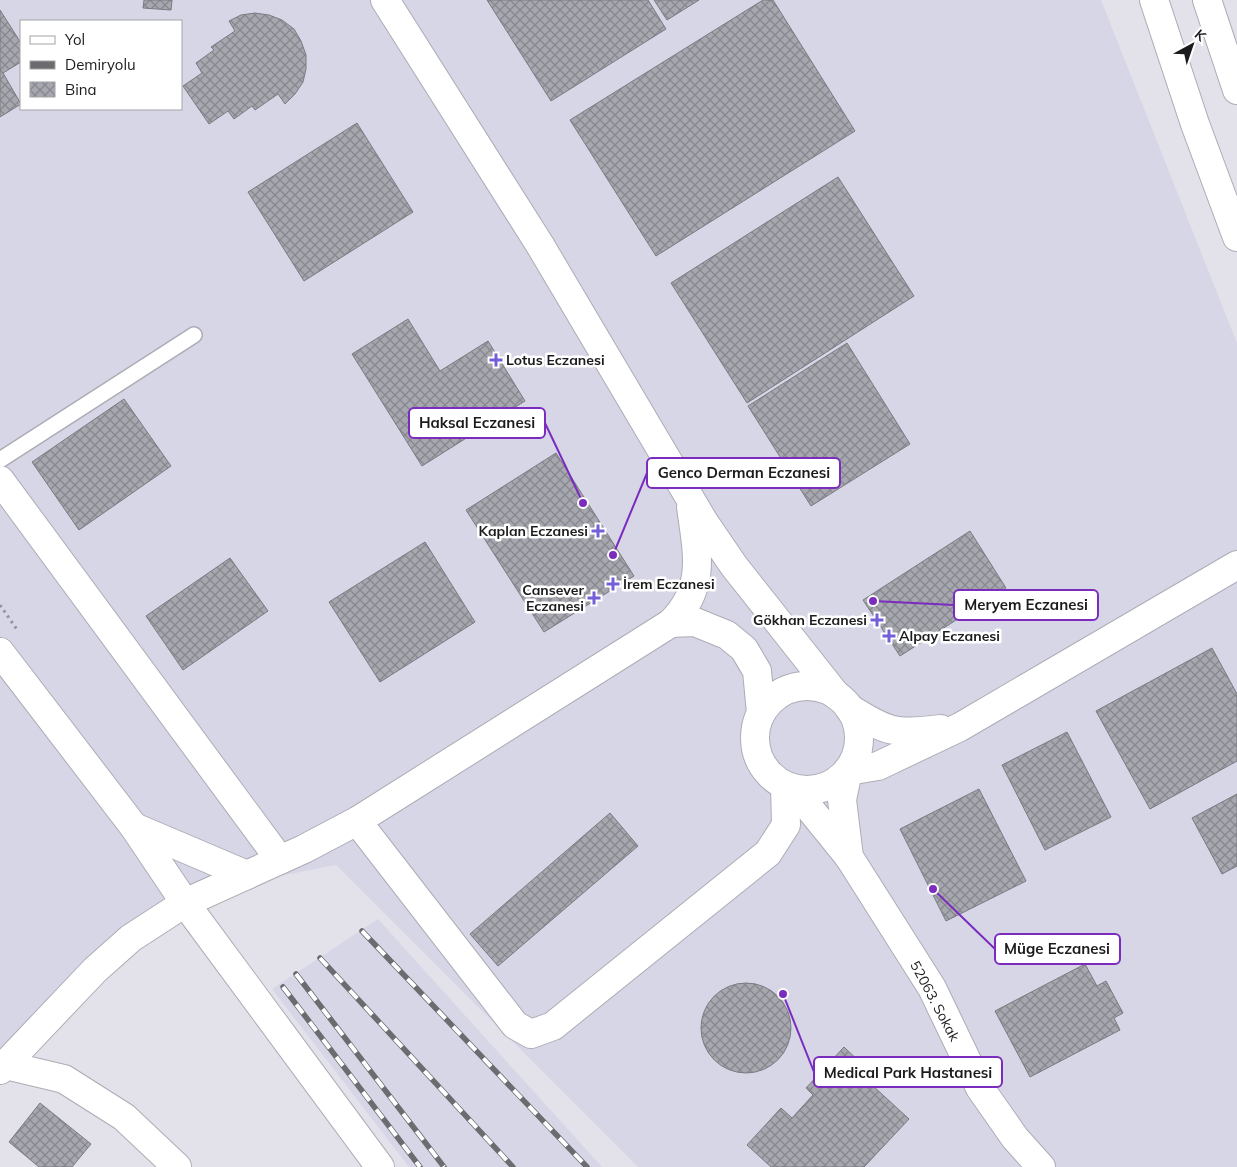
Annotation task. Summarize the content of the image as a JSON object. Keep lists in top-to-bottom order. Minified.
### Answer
{"streets":{"main road":["52063. Sokak"]},"places":{"health":["Lotus Eczanesi","Kaplan Eczanesi","İrem Eczanesi","Cansever Eczanesi","Gökhan Eczanesi","Alpay Eczanesi"],"other":["Haksal Eczanesi","Genco Derman Eczanesi","Meryem Eczanesi","Müge Eczanesi","Medical Park Hastanesi"]},"legend":["Yol","Demiryolu","Bina"],"north":"top right"}
